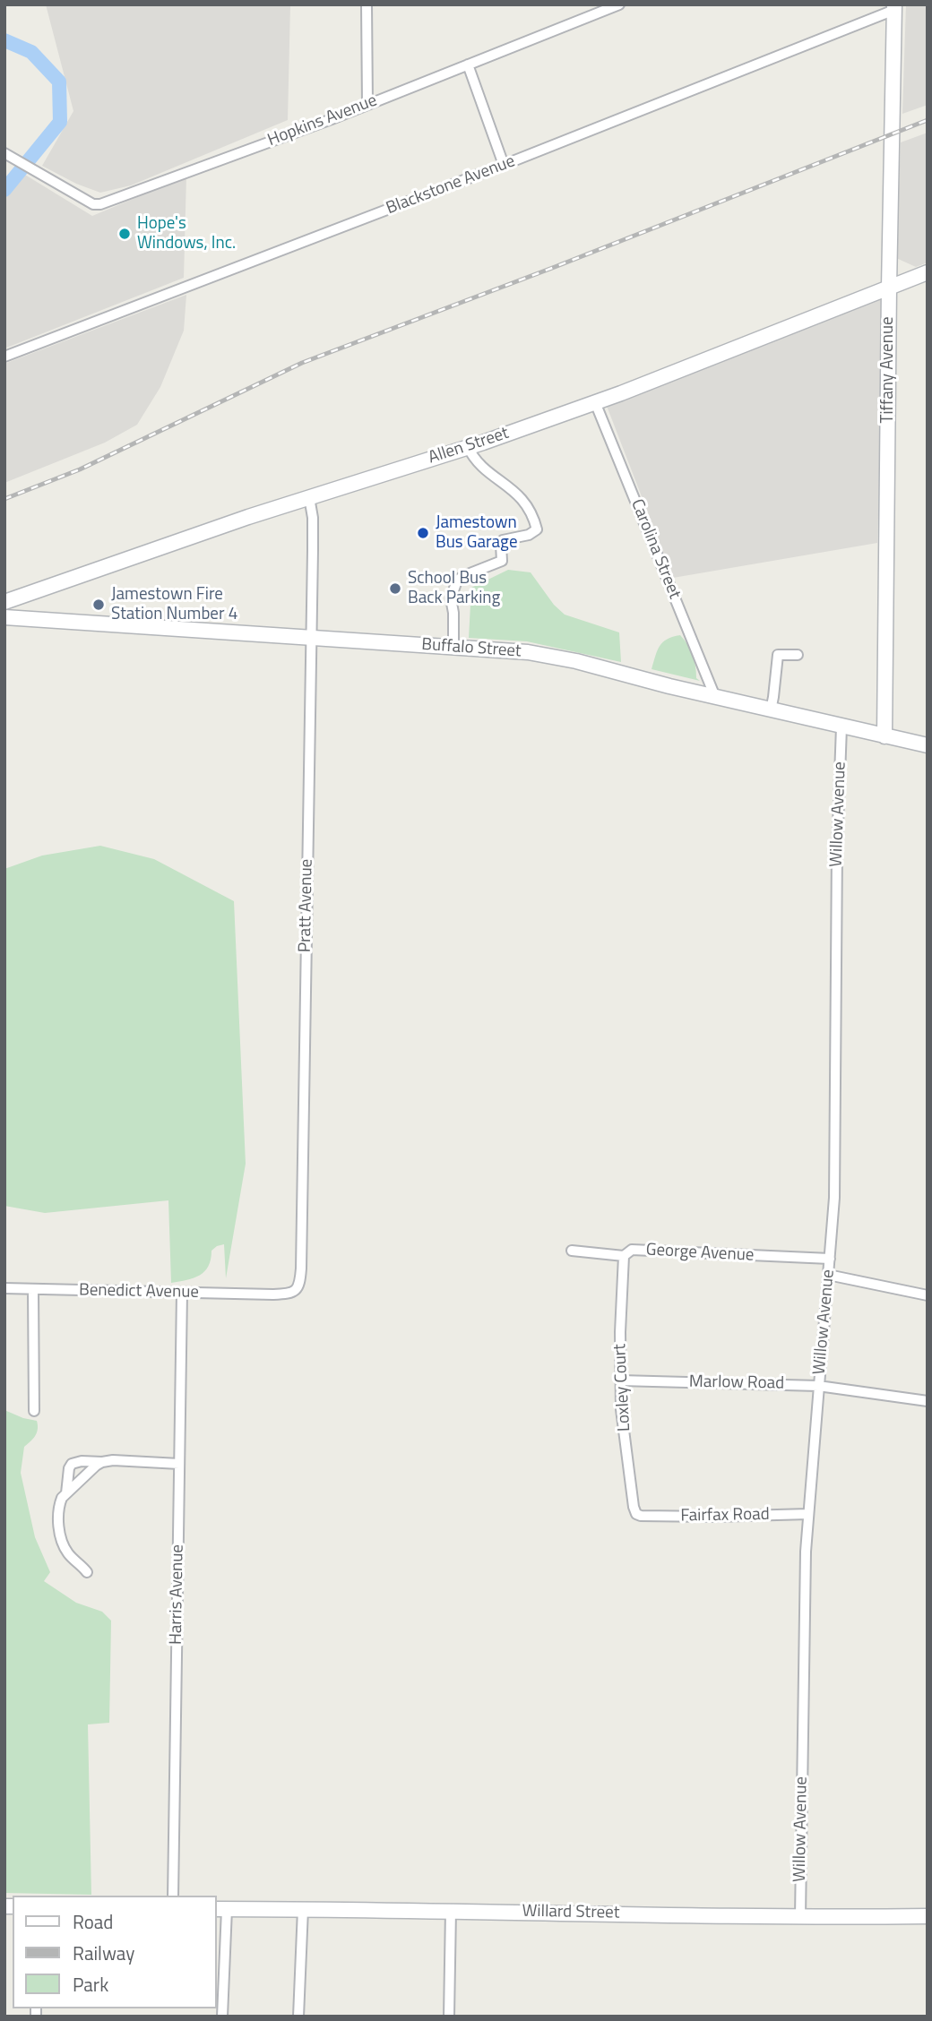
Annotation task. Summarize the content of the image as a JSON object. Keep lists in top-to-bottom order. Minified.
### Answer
{"streets":{"street":["Hopkins Avenue","Blackstone Avenue","Tiffany Avenue","Allen Street","Carolina Street","Buffalo Street","Willow Avenue","Pratt Avenue","George Avenue","Benedict Avenue","Marlow Road","Loxley Court","Fairfax Road","Harris Avenue","Willard Street"]},"crossings":[["Blackstone Avenue","Tiffany Avenue"],["Tiffany Avenue","Allen Street"],["Tiffany Avenue","Buffalo Street"],["Allen Street","Carolina Street"],["Allen Street","Pratt Avenue"],["Carolina Street","Buffalo Street"],["Buffalo Street","Willow Avenue"],["Buffalo Street","Pratt Avenue"],["Willow Avenue","George Avenue"],["Willow Avenue","Marlow Road"],["Willow Avenue","Fairfax Road"],["Willow Avenue","Willard Street"],["Pratt Avenue","Benedict Avenue"],["George Avenue","Loxley Court"],["Benedict Avenue","Harris Avenue"],["Marlow Road","Loxley Court"],["Loxley Court","Fairfax Road"]],"places":["Hope's Windows, Inc.","Jamestown Bus Garage","School Bus Back Parking","Jamestown Fire Station Number 4"],"legend":["Road","Railway","Park"]}
